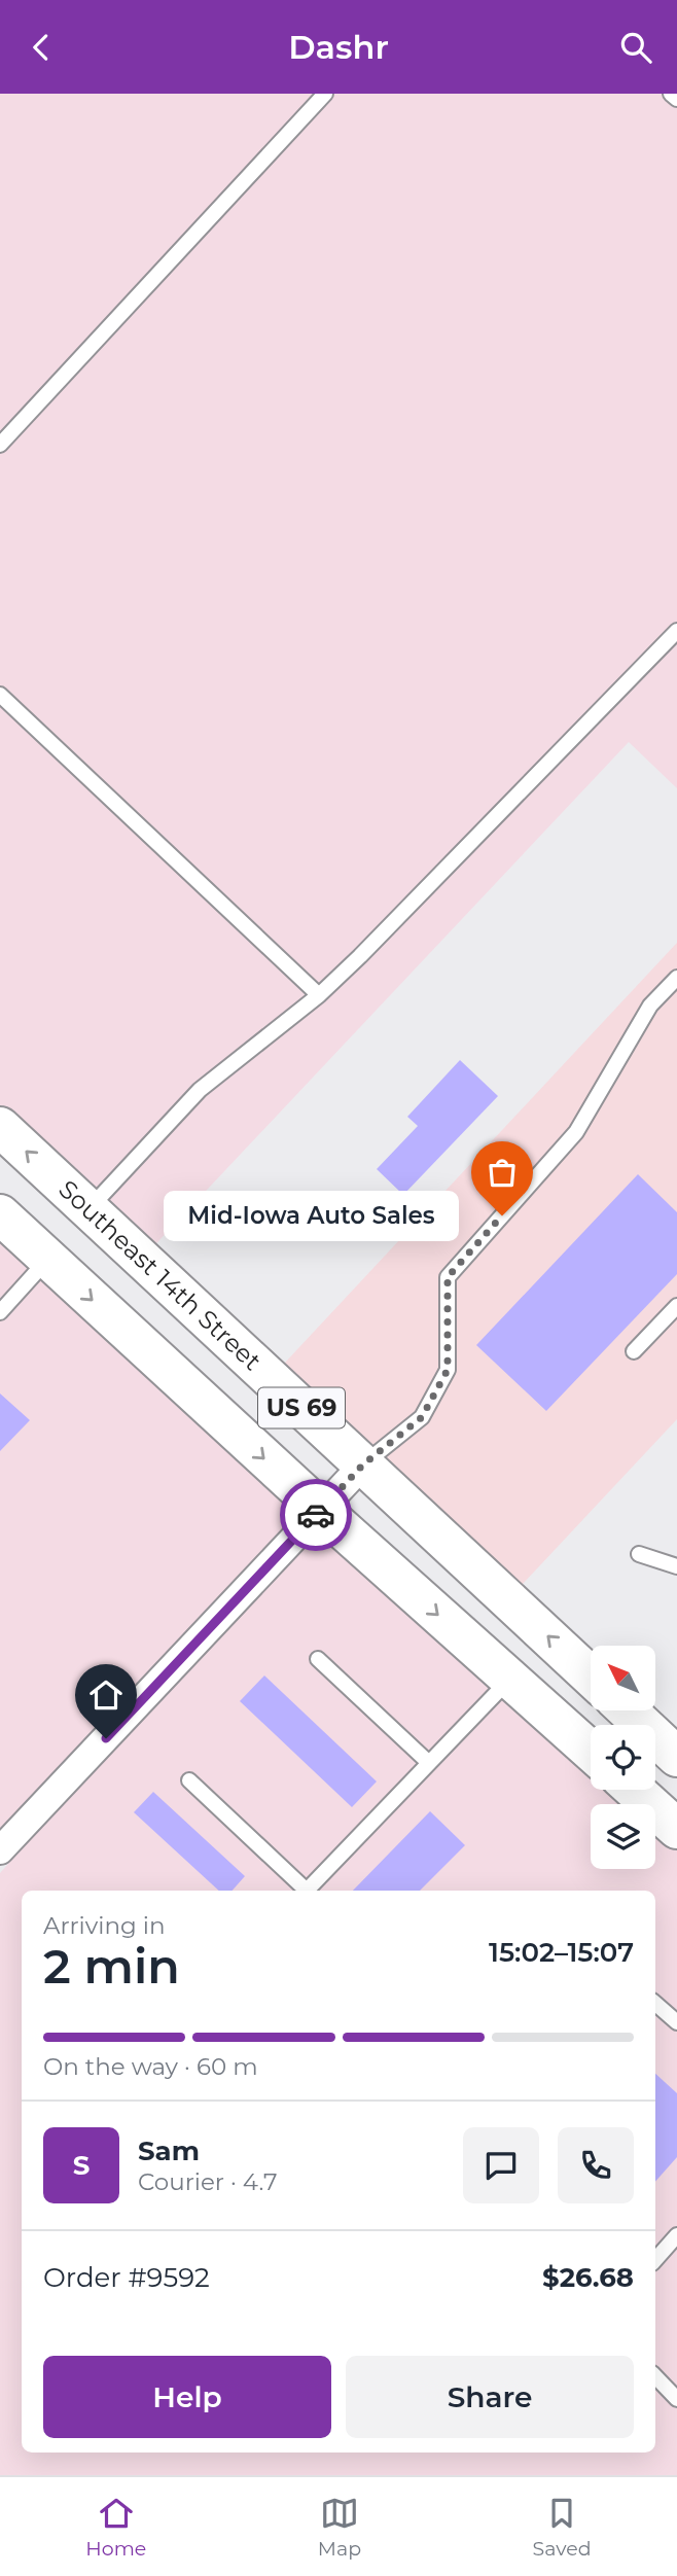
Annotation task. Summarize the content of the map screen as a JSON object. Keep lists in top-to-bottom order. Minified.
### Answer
{"streets":{"main road":["Southeast 14th Street","US 69"]},"places":["Mid-Iowa Auto Sales"],"north":"top left","page":{"header":"Dashr","bubble":"Mid-Iowa Auto Sales","heading":["2 min","Arriving in","15:02–15:07"],"panel":["Sam","Courier · 4.7","Order #9592","$26.68"],"bar":"On the way · 60 m","round":"S","buttons":["Help","Share"],"tabs":["Home","Map","Saved"]}}
